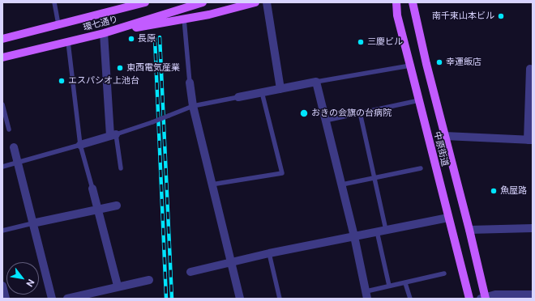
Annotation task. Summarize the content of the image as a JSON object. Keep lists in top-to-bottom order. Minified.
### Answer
{"streets":{"main road":["環七通り","中原街道"]},"places":["南千束山本ビル","長原","三慶ビル","幸運飯店","東西電気産業","エスパシオ上池台","おきの会旗の台病院","魚屋路"],"north":"bottom right"}
